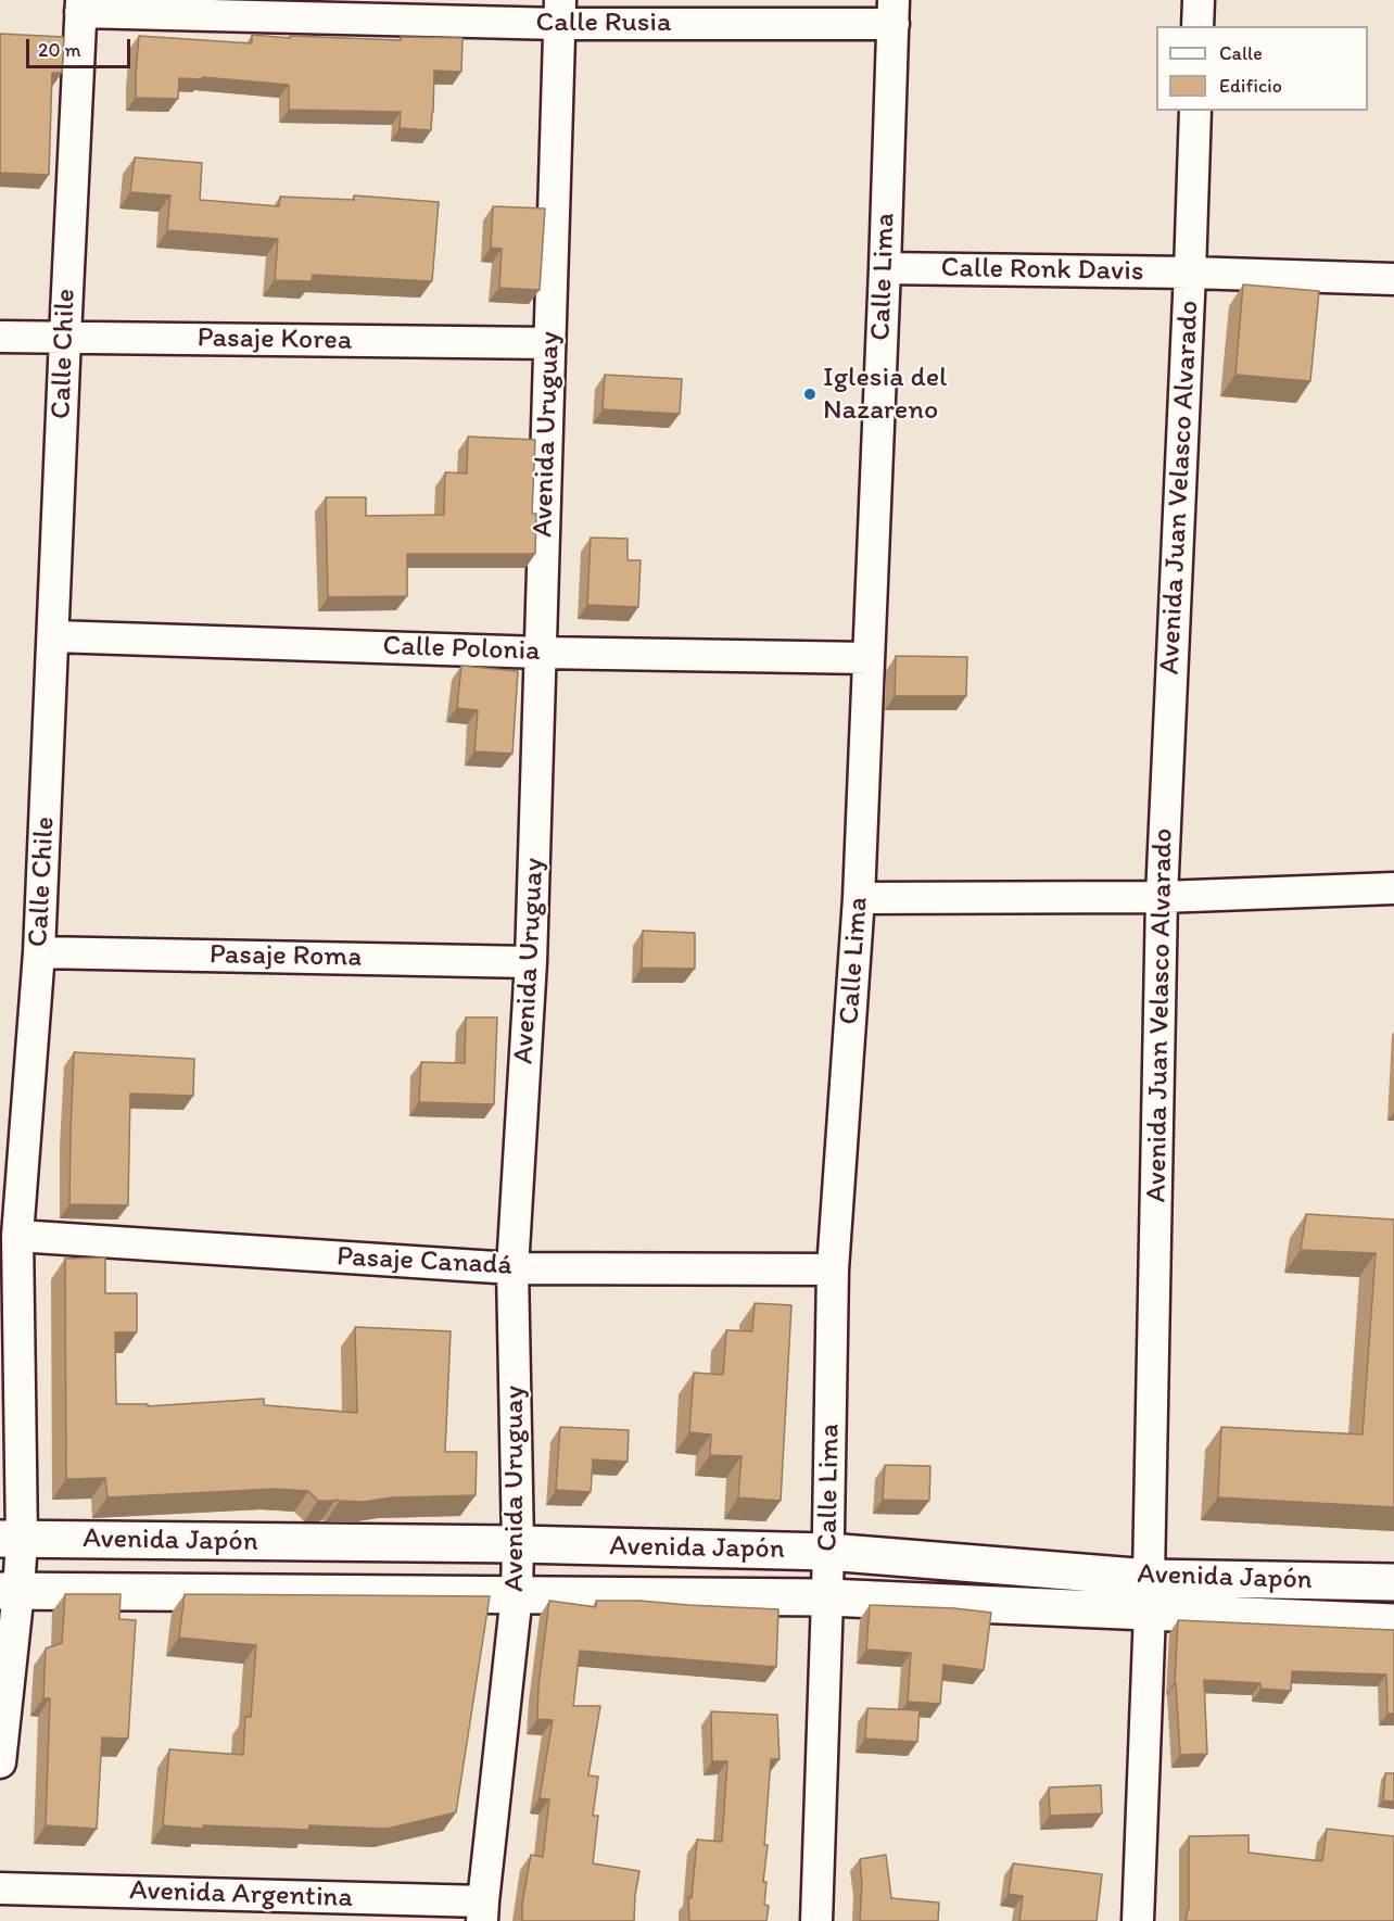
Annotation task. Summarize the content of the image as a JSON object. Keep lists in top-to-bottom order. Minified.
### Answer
{"streets":{"street":["Calle Rusia","Calle Ronk Davis","Calle Lima","Pasaje Korea","Calle Chile","Avenida Uruguay","Avenida Juan Velasco Alvarado","Calle Polonia","Pasaje Roma","Pasaje Canadá","Avenida Japón","Avenida Argentina"]},"crossings":[["Calle Rusia","Calle Lima"],["Calle Rusia","Calle Chile"],["Calle Rusia","Avenida Uruguay"],["Calle Ronk Davis","Calle Lima"],["Calle Ronk Davis","Avenida Juan Velasco Alvarado"],["Calle Lima","Calle Polonia"],["Calle Lima","Pasaje Canadá"],["Calle Lima","Avenida Japón"],["Pasaje Korea","Calle Chile"],["Pasaje Korea","Avenida Uruguay"],["Calle Chile","Calle Polonia"],["Calle Chile","Pasaje Roma"],["Calle Chile","Pasaje Canadá"],["Calle Chile","Avenida Japón"],["Avenida Uruguay","Calle Polonia"],["Avenida Uruguay","Pasaje Roma"],["Avenida Uruguay","Pasaje Canadá"],["Avenida Uruguay","Avenida Japón"],["Avenida Uruguay","Avenida Argentina"],["Avenida Juan Velasco Alvarado","Avenida Japón"]],"places":["Iglesia del Nazareno"],"legend":["Calle","Edificio"],"scale_bar":"20 m"}
